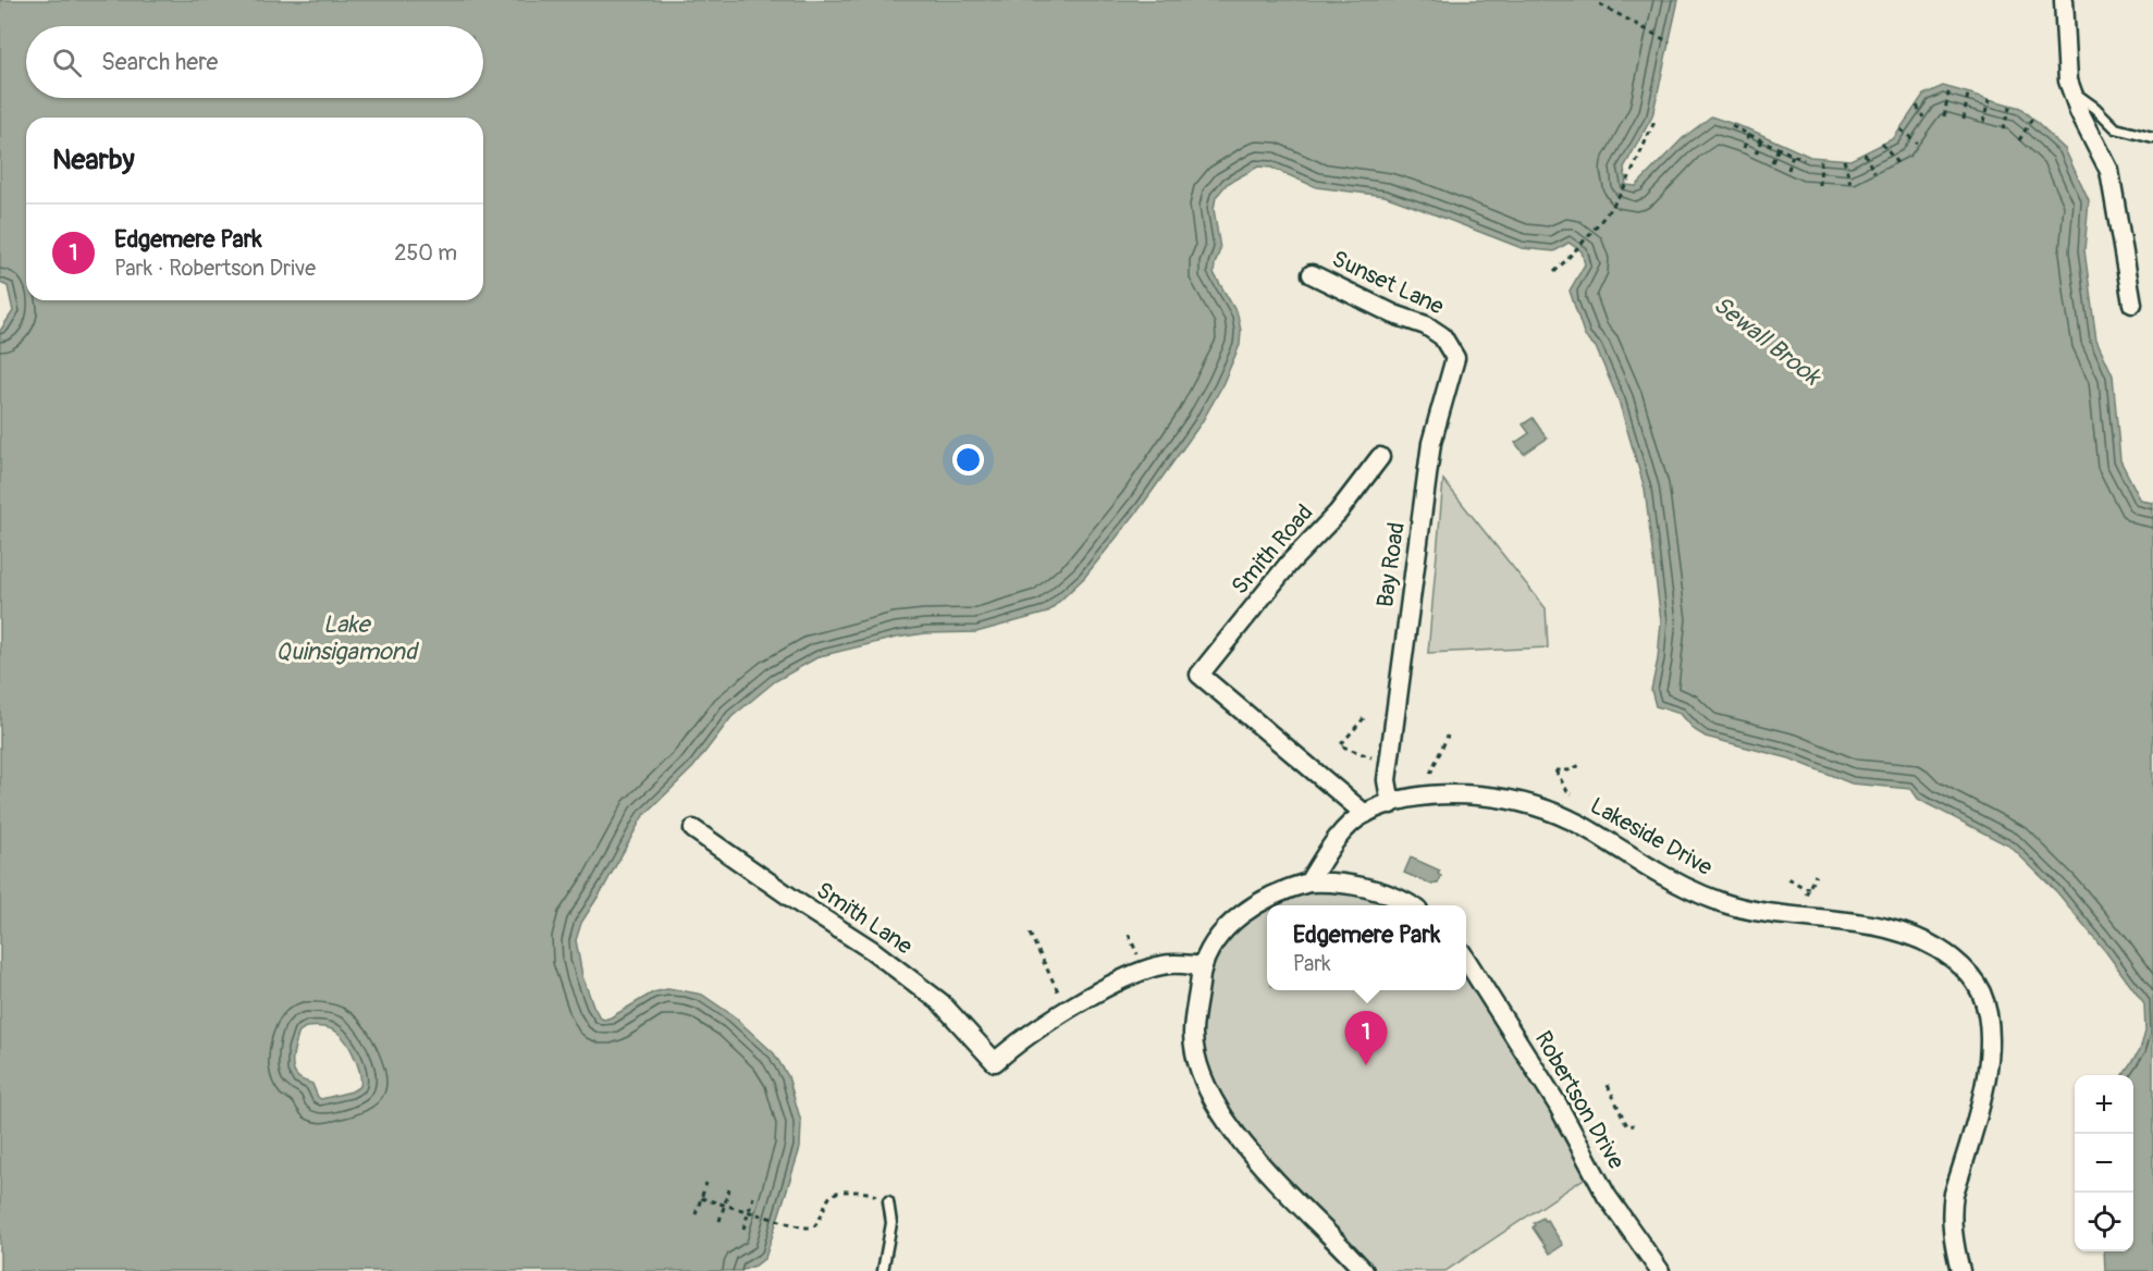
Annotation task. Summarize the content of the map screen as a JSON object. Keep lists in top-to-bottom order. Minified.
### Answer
{"streets":{"street":["Sunset Lane","Smith Road","Bay Road","Lakeside Drive","Smith Lane","Robertson Drive"]},"crossings":[["Sunset Lane","Bay Road"],["Smith Road","Lakeside Drive"],["Bay Road","Lakeside Drive"]],"water":["Sewall Brook","Lake Quinsigamond"],"page":{"search":"Search here","heading":"Nearby","list":[{"mark":"1","name":"Edgemere Park","note":"Park · Robertson Drive","value":"250 m"}],"popup":["Edgemere Park","Park"],"pins":"1","map_buttons":["+","−"]}}
